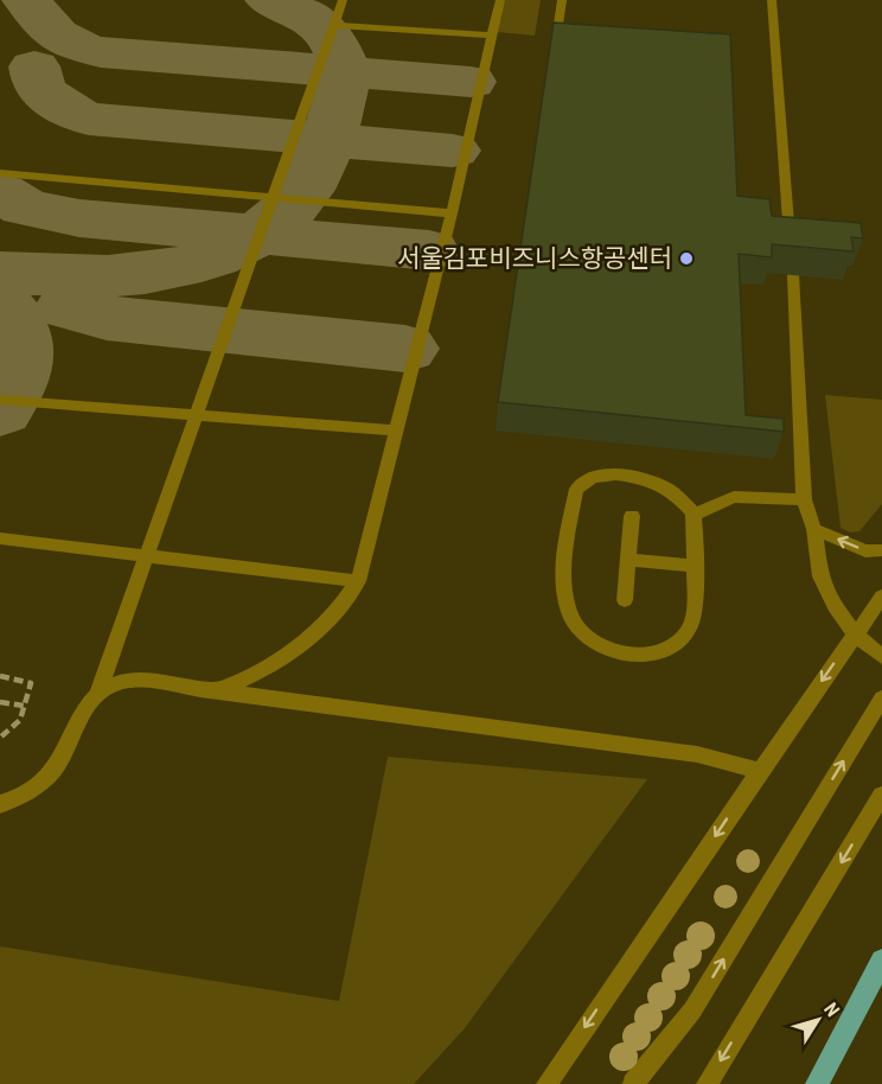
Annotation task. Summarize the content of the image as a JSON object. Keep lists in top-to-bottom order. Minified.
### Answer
{"places":["서울김포비즈니스항공센터"],"north":"top right"}
